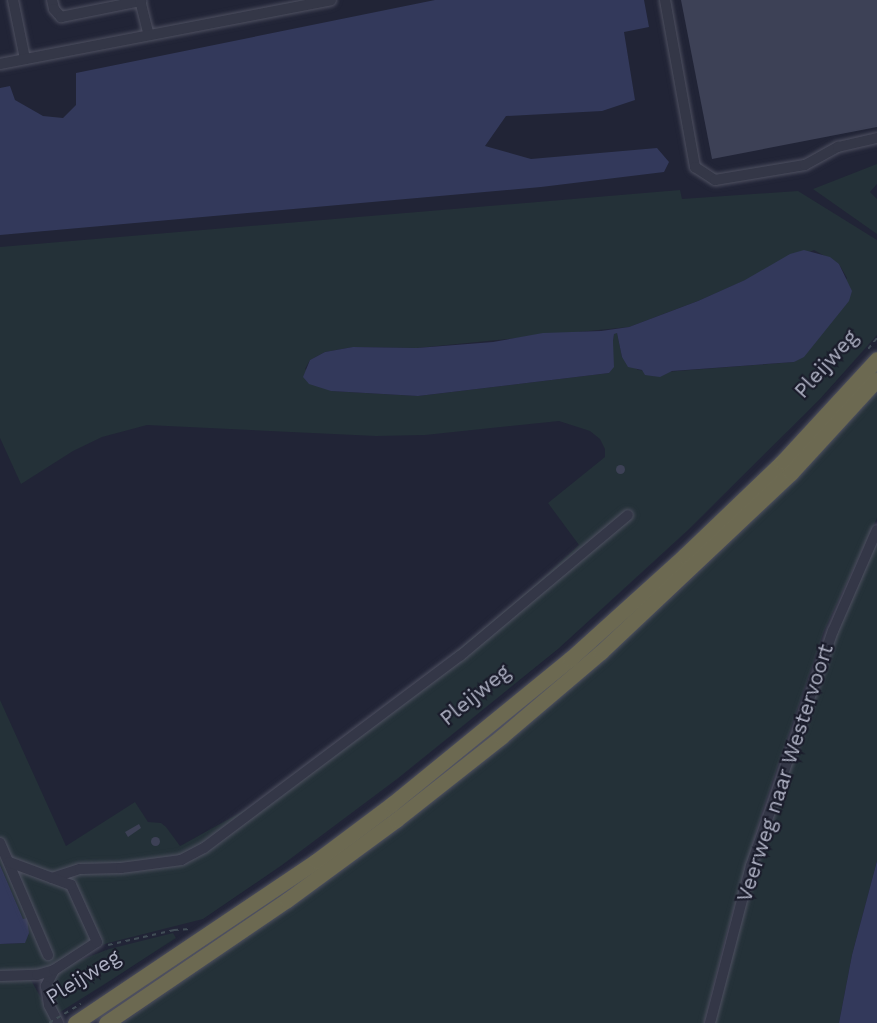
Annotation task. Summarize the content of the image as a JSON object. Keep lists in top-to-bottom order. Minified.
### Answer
{"streets":{"highway":["Pleijweg"],"street":["Veerweg naar Westervoort"]}}
